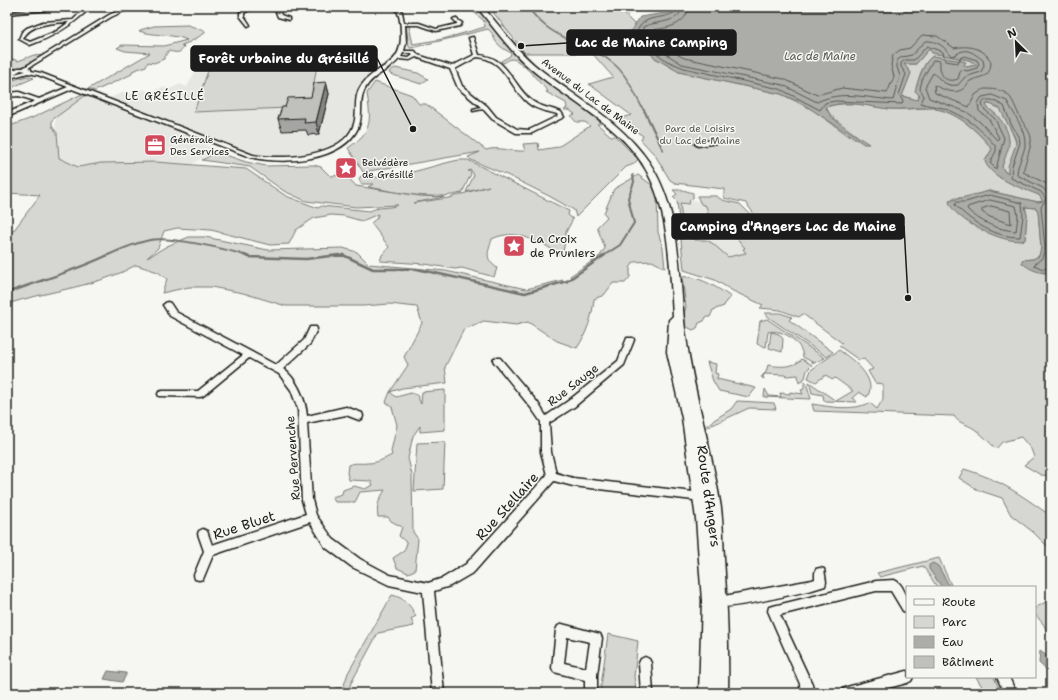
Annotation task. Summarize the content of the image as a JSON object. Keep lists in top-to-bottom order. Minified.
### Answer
{"streets":{"street":["Avenue du Lac de Maine","Rue Sauge","Rue Pervenche","Route d'Angers","Rue Stellaire","Rue Bluet"]},"crossings":[["Avenue du Lac de Maine","Route d'Angers"],["Rue Sauge","Rue Stellaire"],["Rue Pervenche","Rue Stellaire"],["Rue Pervenche","Rue Bluet"],["Route d'Angers","Rue Stellaire"]],"districts":["LE GRÉSILLÉ"],"water":["Lac de Maine"],"parks":["Parc de Loisirs du Lac de Maine"],"places":{"other":["Lac de Maine Camping","Forêt urbaine du Grésillé","Camping d'Angers Lac de Maine"],"office":["Générale Des Services"],"place":["Belvédère de Grésillé","La Croix de Pruniers"]},"legend":["Route","Parc","Eau","Bâtiment"],"north":"top left"}
